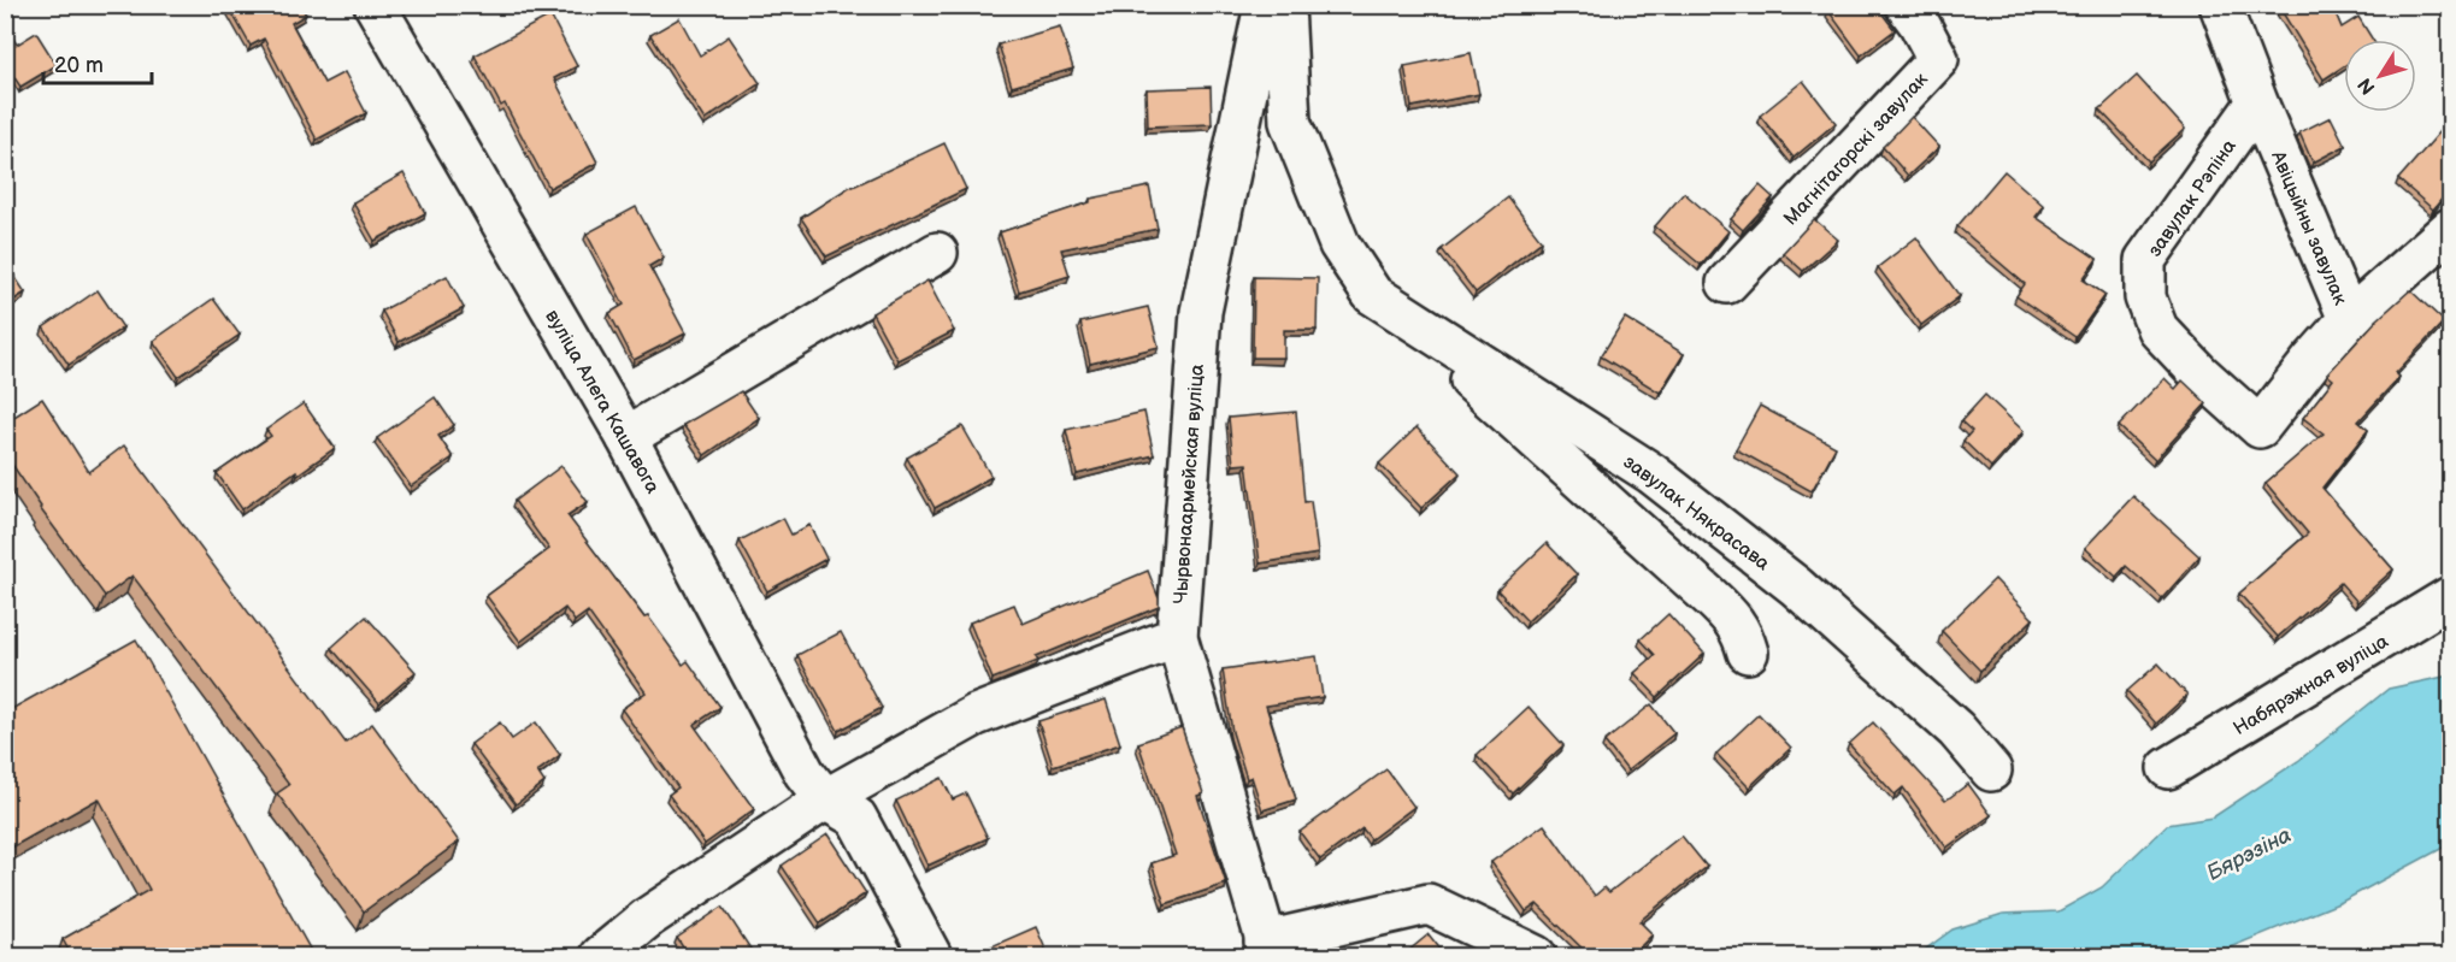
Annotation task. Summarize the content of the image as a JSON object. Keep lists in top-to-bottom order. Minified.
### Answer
{"streets":{"street":["Магнітагорскі завулак","завулак Рэпіна","Авіцыйны завулак","вуліца Алега Кашавога","Чырвонаармейская вуліца","завулак Някрасава","Набярэжная вуліца"]},"crossings":[["завулак Рэпіна","Авіцыйны завулак"]],"water":["Бярэзіна"],"scale_bar":"20 m","north":"bottom left"}
